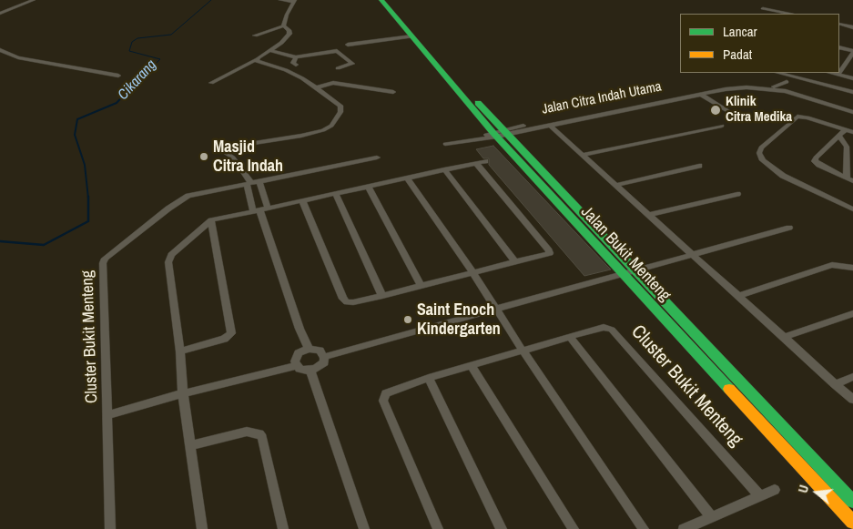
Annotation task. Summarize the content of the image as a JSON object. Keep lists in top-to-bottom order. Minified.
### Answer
{"streets":{"street":["Jalan Citra Indah Utama","Jalan Bukit Menteng","Cluster Bukit Menteng"]},"crossings":[["Jalan Citra Indah Utama","Jalan Bukit Menteng"]],"water":["Cikarang"],"places":["Klinik Citra Medika","Masjid Citra Indah","Saint Enoch Kindergarten"],"legend":["Lancar","Padat"],"north":"left"}
